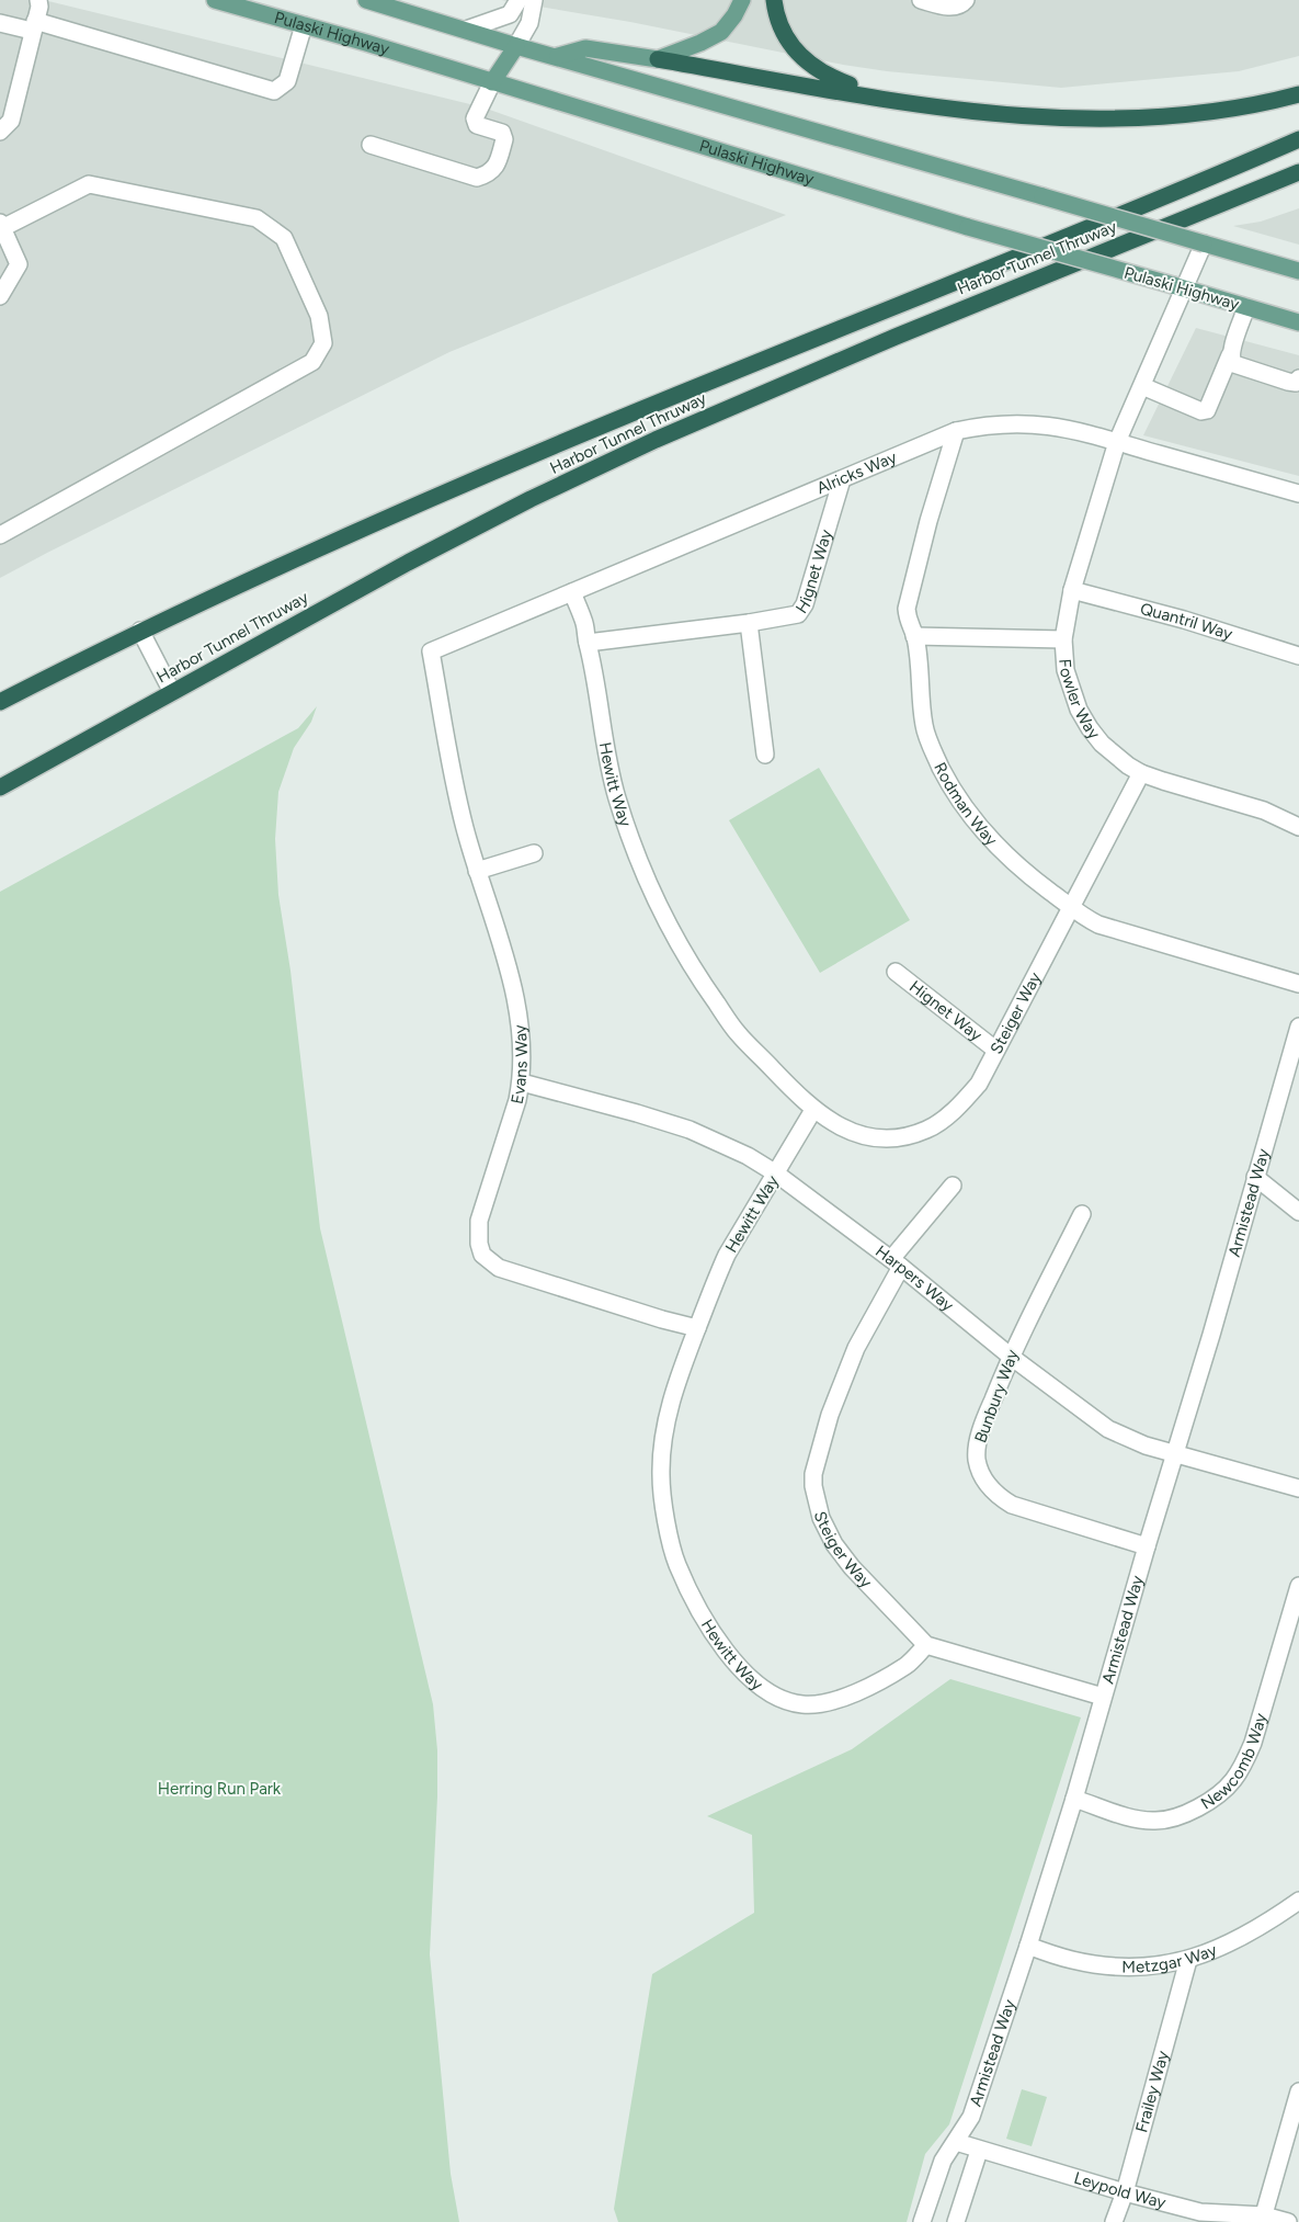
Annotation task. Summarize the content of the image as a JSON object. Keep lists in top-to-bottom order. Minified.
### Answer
{"streets":{"highway":["Harbor Tunnel Thruway"],"main road":["Pulaski Highway"],"street":["Alricks Way","Hignet Way","Quantril Way","Fowler Way","Hewitt Way","Rodman Way","Steiger Way","Evans Way","Armistead Way","Harpers Way","Bunbury Way","Newcomb Way","Metzgar Way","Frailey Way","Leypold Way"]},"crossings":[["Pulaski Highway","Fowler Way"],["Alricks Way","Hignet Way"],["Alricks Way","Fowler Way"],["Alricks Way","Hewitt Way"],["Alricks Way","Rodman Way"],["Alricks Way","Evans Way"],["Hignet Way","Hewitt Way"],["Hignet Way","Steiger Way"],["Quantril Way","Fowler Way"],["Fowler Way","Steiger Way"],["Hewitt Way","Steiger Way"],["Hewitt Way","Evans Way"],["Hewitt Way","Harpers Way"],["Rodman Way","Steiger Way"],["Steiger Way","Armistead Way"],["Steiger Way","Harpers Way"],["Evans Way","Harpers Way"],["Armistead Way","Harpers Way"],["Armistead Way","Bunbury Way"],["Armistead Way","Newcomb Way"],["Armistead Way","Metzgar Way"],["Armistead Way","Leypold Way"],["Harpers Way","Bunbury Way"],["Metzgar Way","Frailey Way"],["Frailey Way","Leypold Way"]],"parks":["Herring Run Park"]}
